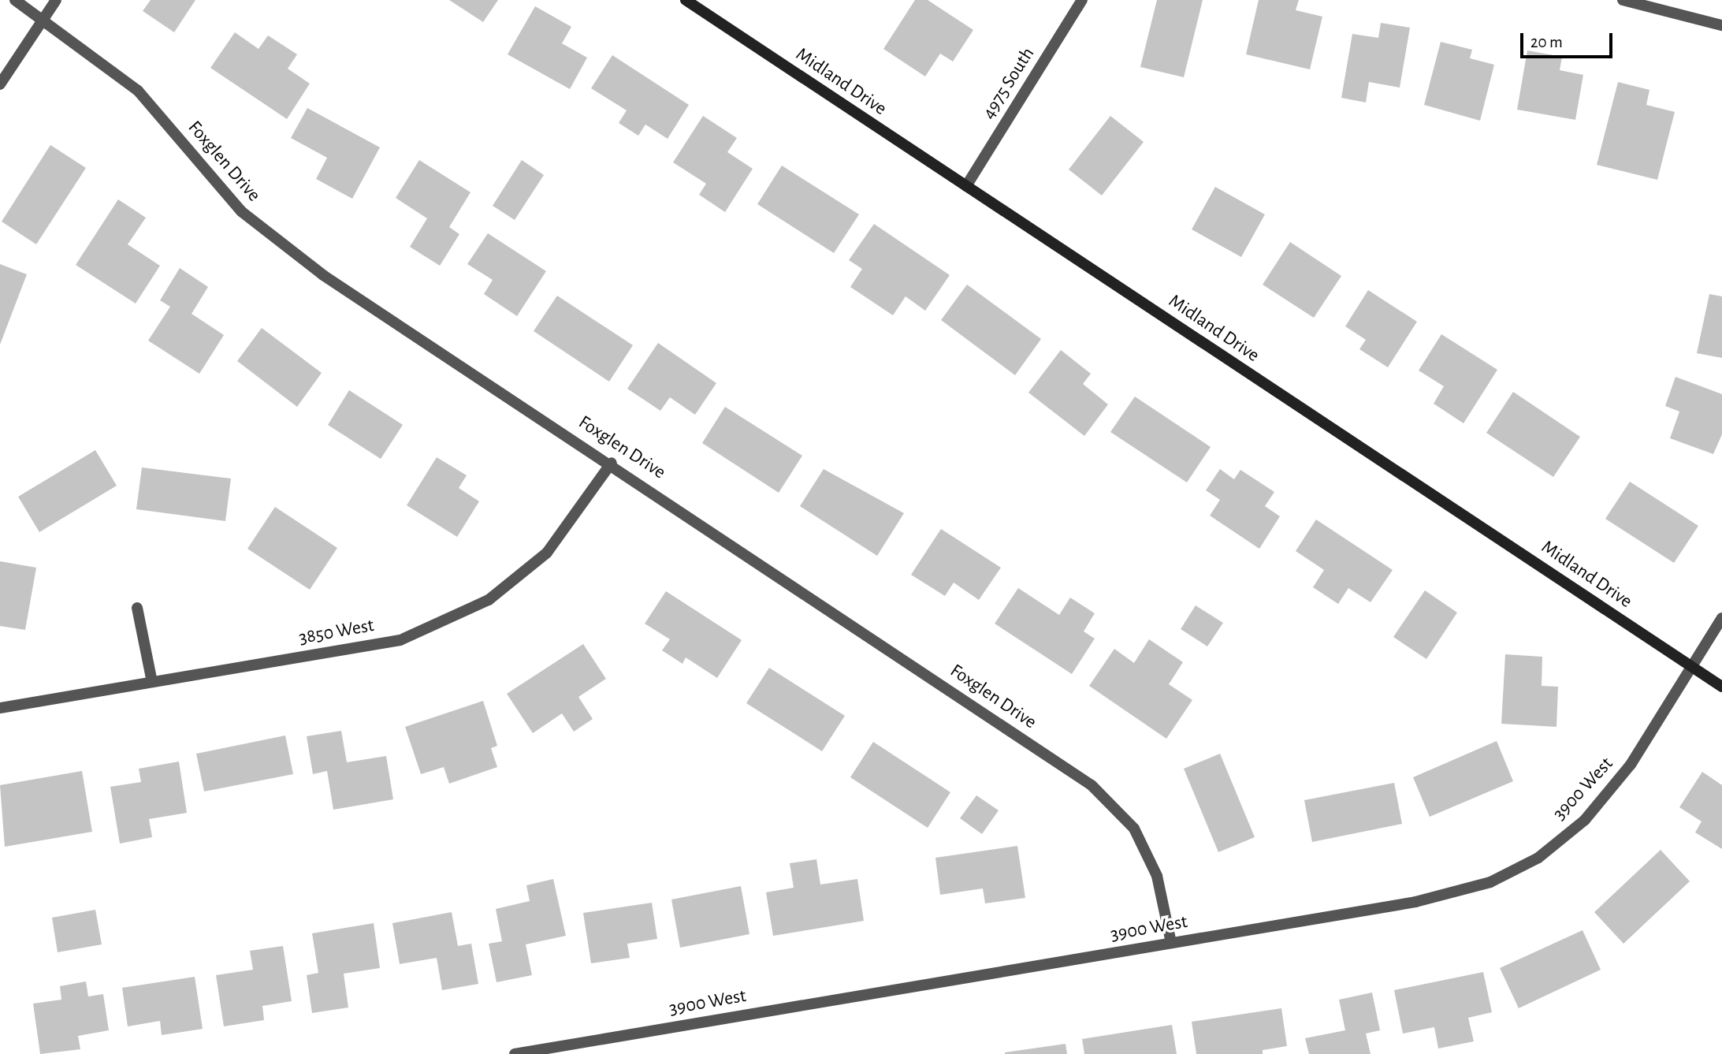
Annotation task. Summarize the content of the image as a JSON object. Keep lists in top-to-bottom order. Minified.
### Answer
{"streets":{"street":["Midland Drive","4975 South","Foxglen Drive","3850 West","3900 West"]},"crossings":[["Midland Drive","4975 South"],["Midland Drive","3900 West"],["Foxglen Drive","3850 West"],["Foxglen Drive","3900 West"]],"scale_bar":"20 m"}
